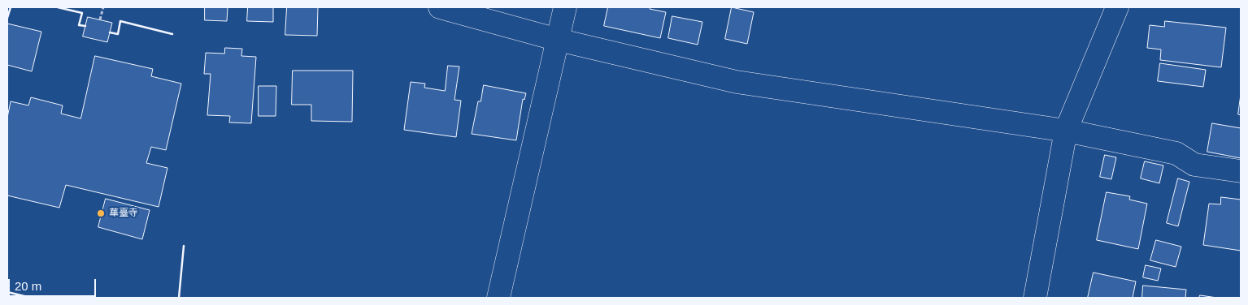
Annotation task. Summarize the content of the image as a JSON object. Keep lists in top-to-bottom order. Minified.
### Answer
{"places":["華臺寺"],"scale_bar":"20 m"}
